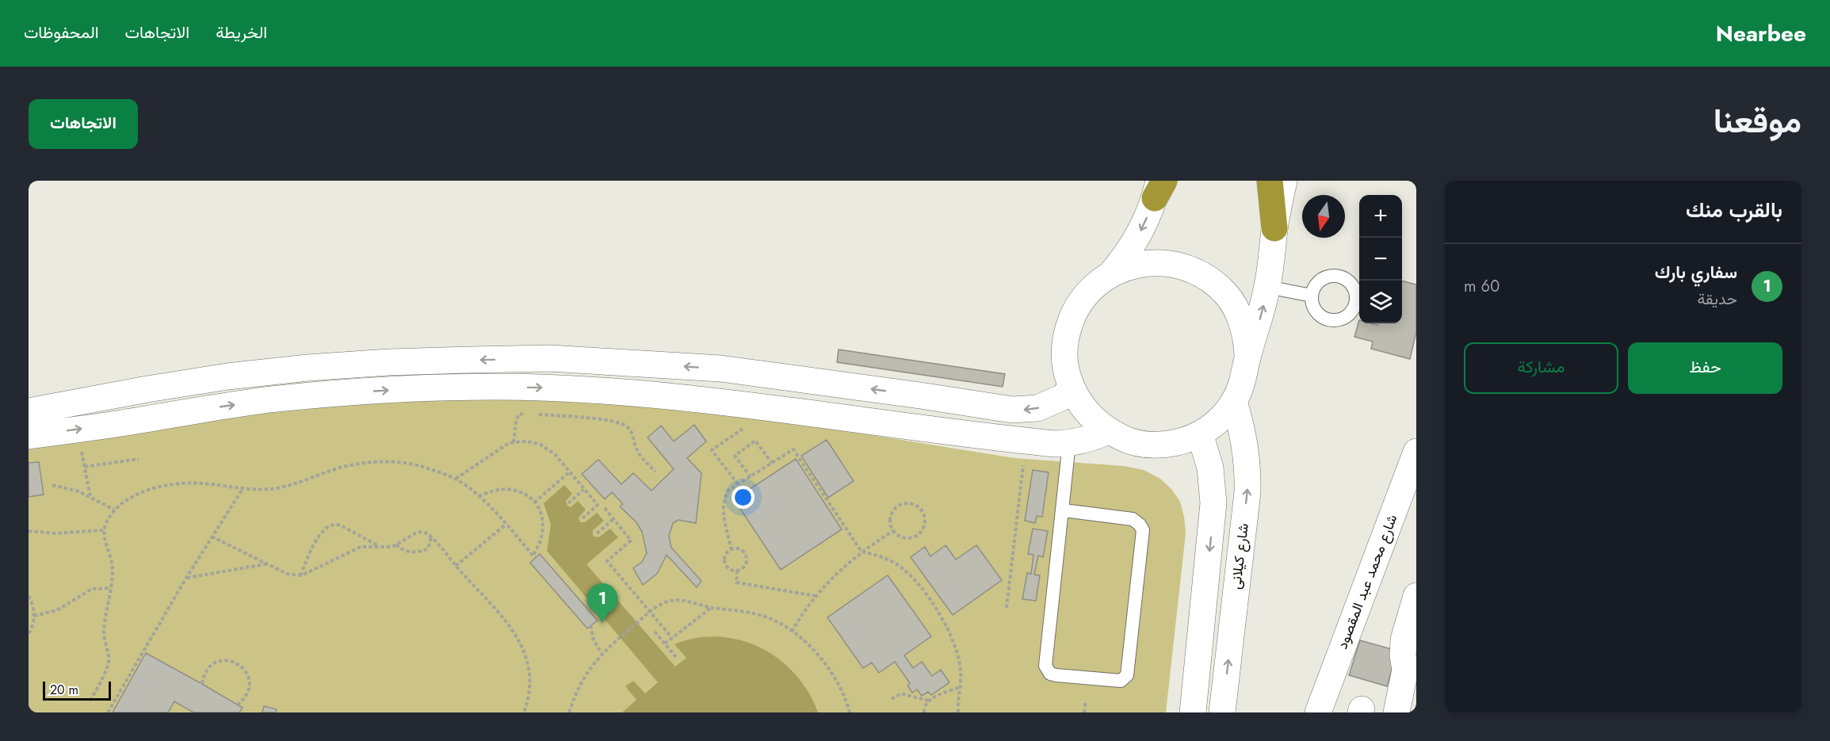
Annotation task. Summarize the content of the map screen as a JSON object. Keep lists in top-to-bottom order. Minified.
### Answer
{"streets":{"street":["شارع كيلانى","شارع محمد عبد المقصود"]},"scale_bar":"20 m","north":"bottom","page":{"header":"Nearbee","nav":["الخريطة","الاتجاهات","المحفوظات"],"title":"موقعنا","buttons":["الاتجاهات",["حفظ","مشاركة"]],"heading":"بالقرب منك","map_buttons":["+","−"],"list":[{"mark":"1","name":"سفاري بارك","note":"حديقة","value":"60 m"}],"pins":"1","scale":"20 m"}}
